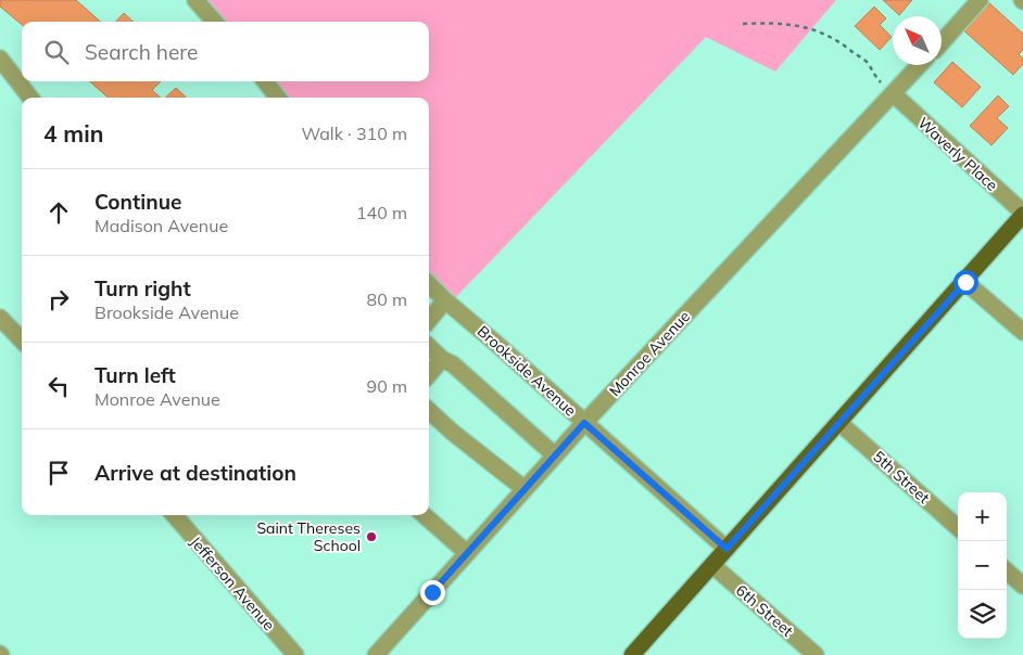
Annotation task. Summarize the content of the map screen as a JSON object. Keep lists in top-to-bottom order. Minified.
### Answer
{"streets":{"street":["Waverly Place","Monroe Avenue","Brookside Avenue","5th Street","Jefferson Avenue","6th Street"]},"crossings":[["Waverly Place","Monroe Avenue"],["Monroe Avenue","Brookside Avenue"]],"places":["Saint Thereses School"],"north":"top left","page":{"search":"Search here","heading":["4 min","Walk · 310 m"],"list":[["Continue","Madison Avenue","140 m"],["Turn right","Brookside Avenue","80 m"],["Turn left","Monroe Avenue","90 m"],"Arrive at destination"],"map_buttons":["+","−"]}}
